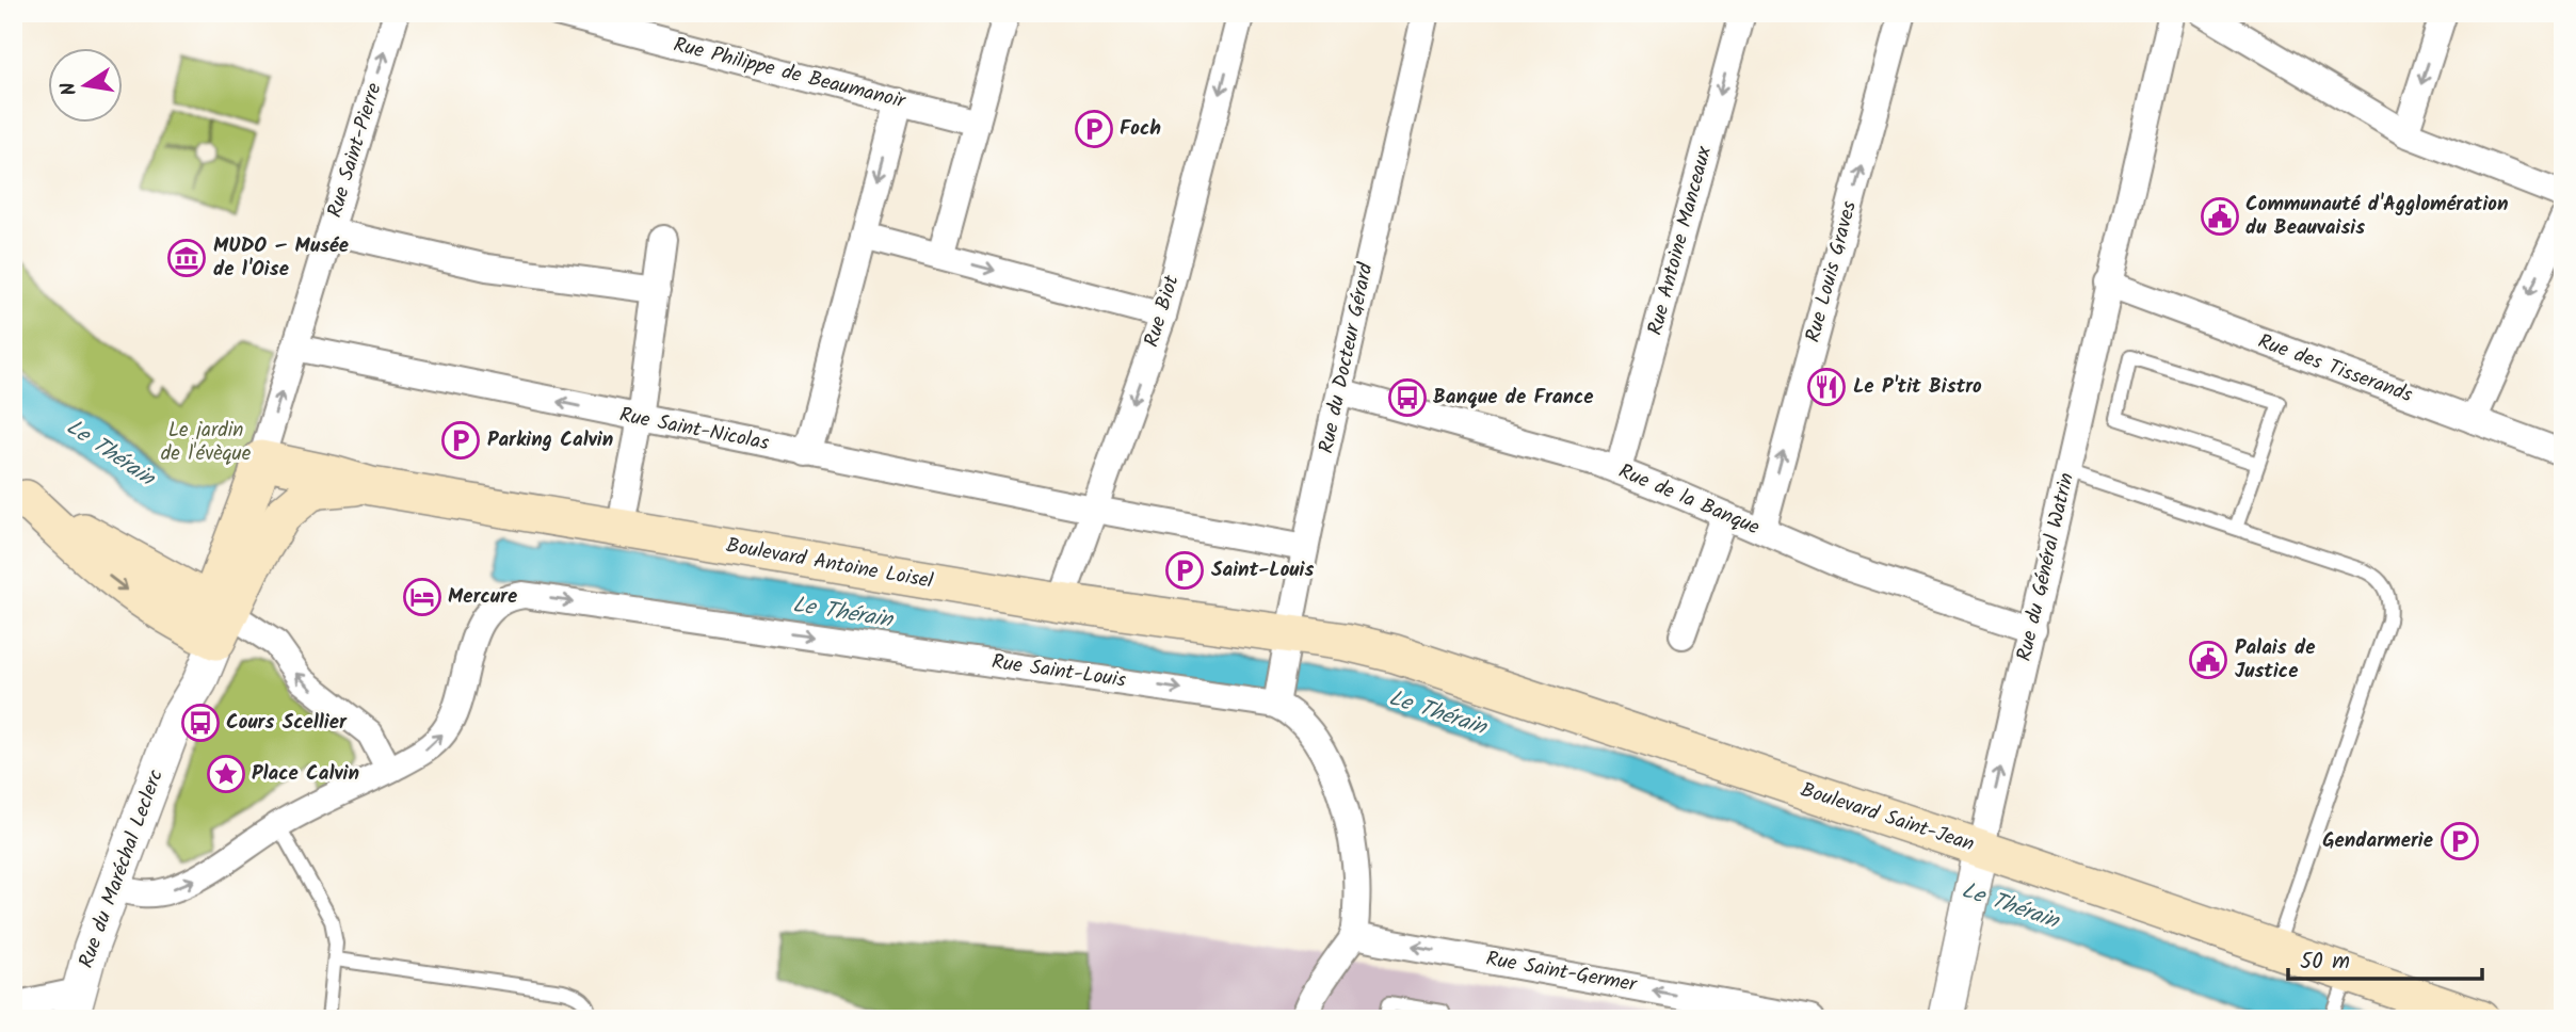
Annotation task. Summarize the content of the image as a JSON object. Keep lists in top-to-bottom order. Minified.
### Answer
{"streets":{"main road":["Rue Saint-Pierre","Boulevard Antoine Loisel","Boulevard Saint-Jean"],"street":["Rue Philippe de Beaumanoir","Rue Antoine Manceaux","Rue Louis Graves","Rue Biot","Rue du Docteur Gérard","Rue des Tisserands","Rue Saint-Nicolas","Rue de la Banque","Rue du Général Watrin","Rue Saint-Louis","Rue du Maréchal Leclerc","Rue Saint-Germer"]},"crossings":[["Rue Saint-Pierre","Rue Saint-Nicolas"],["Rue Saint-Pierre","Boulevard Antoine Loisel"],["Rue Saint-Pierre","Rue du Maréchal Leclerc"],["Rue Antoine Manceaux","Rue de la Banque"],["Rue Louis Graves","Rue de la Banque"],["Rue Biot","Rue Saint-Nicolas"],["Rue Biot","Boulevard Antoine Loisel"],["Rue du Docteur Gérard","Rue Saint-Nicolas"],["Rue du Docteur Gérard","Rue de la Banque"],["Rue du Docteur Gérard","Boulevard Antoine Loisel"],["Rue du Docteur Gérard","Rue Saint-Louis"],["Rue du Docteur Gérard","Boulevard Saint-Jean"],["Rue des Tisserands","Rue du Général Watrin"],["Rue de la Banque","Rue du Général Watrin"],["Boulevard Antoine Loisel","Boulevard Saint-Jean"],["Rue du Général Watrin","Boulevard Saint-Jean"]],"one_way":["Rue Saint-Pierre","Rue Antoine Manceaux","Rue Louis Graves","Rue Saint-Louis","Rue Saint-Germer"],"water":["Le Thérain"],"parks":["Le jardin de l'évèque"],"places":{"parking":["Foch","Parking Calvin","Saint-Louis","Gendarmerie"],"public building":["Communauté d'Agglomération du Beauvaisis","Palais de Justice"],"museum":["MUDO – Musée de l'Oise"],"restaurant":["Le P'tit Bistro"],"bus stop":["Banque de France","Cours Scellier"],"hotel":["Mercure"],"place":["Place Calvin"]},"scale_bar":"50 m","north":"left"}
